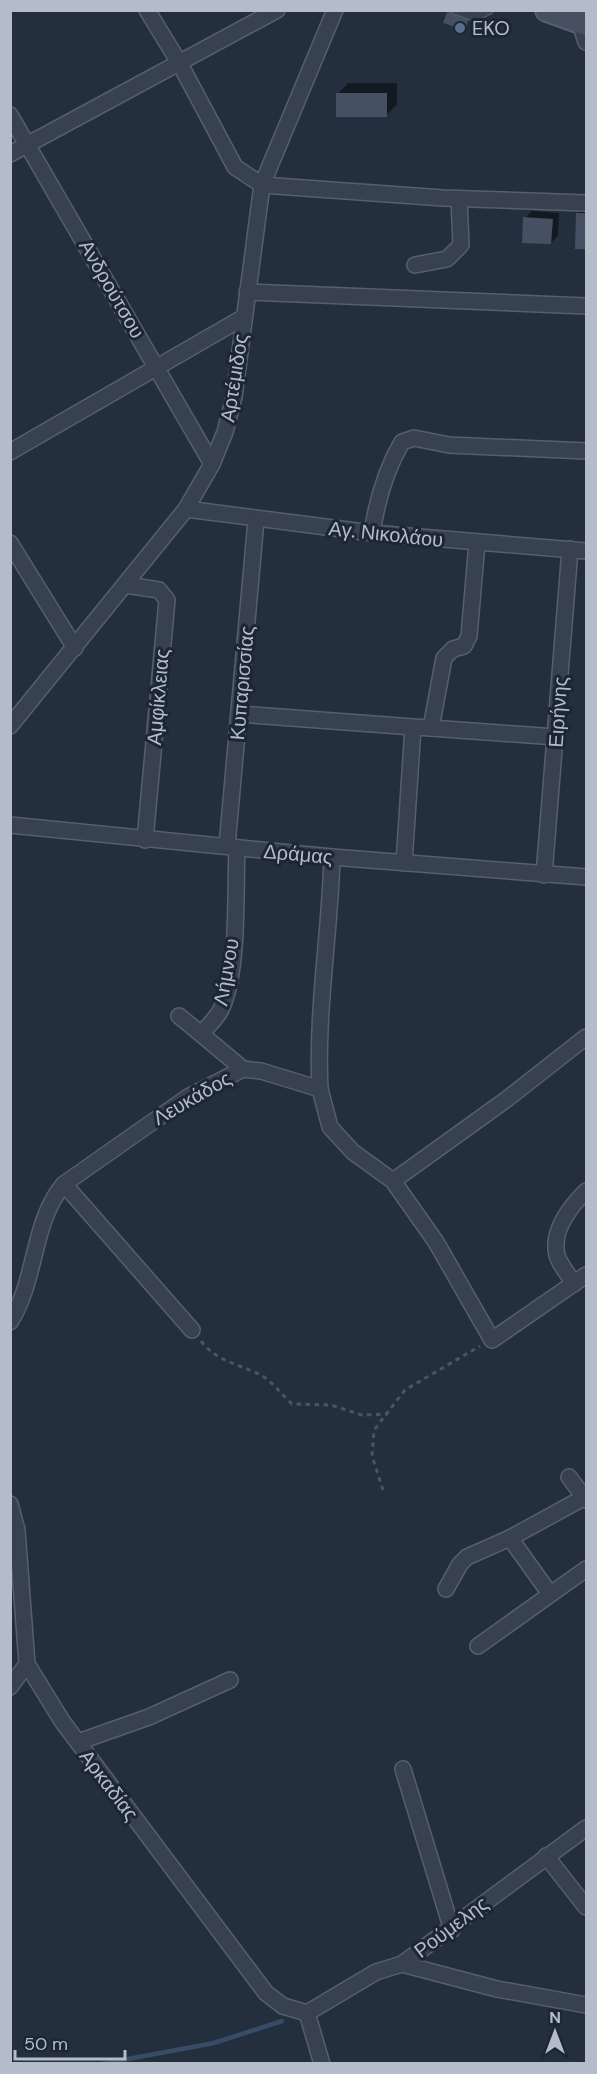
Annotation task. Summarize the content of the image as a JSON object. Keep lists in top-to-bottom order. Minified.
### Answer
{"streets":{"street":["Ανδρούτσου","Αρτέμιδος","Αγ. Νικολάου","Κυπαρισσίας","Αμφίκλειας","Ειρήνης","Δράμας","Λήμνου","Λευκάδος","Αρκαδίας","Ρούμελης"]},"crossings":[["Ανδρούτσου","Αρτέμιδος"],["Αρτέμιδος","Αγ. Νικολάου"],["Αρτέμιδος","Αμφίκλειας"],["Αγ. Νικολάου","Κυπαρισσίας"],["Αγ. Νικολάου","Ειρήνης"],["Κυπαρισσίας","Δράμας"],["Κυπαρισσίας","Λήμνου"],["Αμφίκλειας","Δράμας"],["Ειρήνης","Δράμας"],["Δράμας","Λήμνου"],["Αρκαδίας","Ρούμελης"]],"places":["EKO"],"scale_bar":"50 m","north":"top"}
